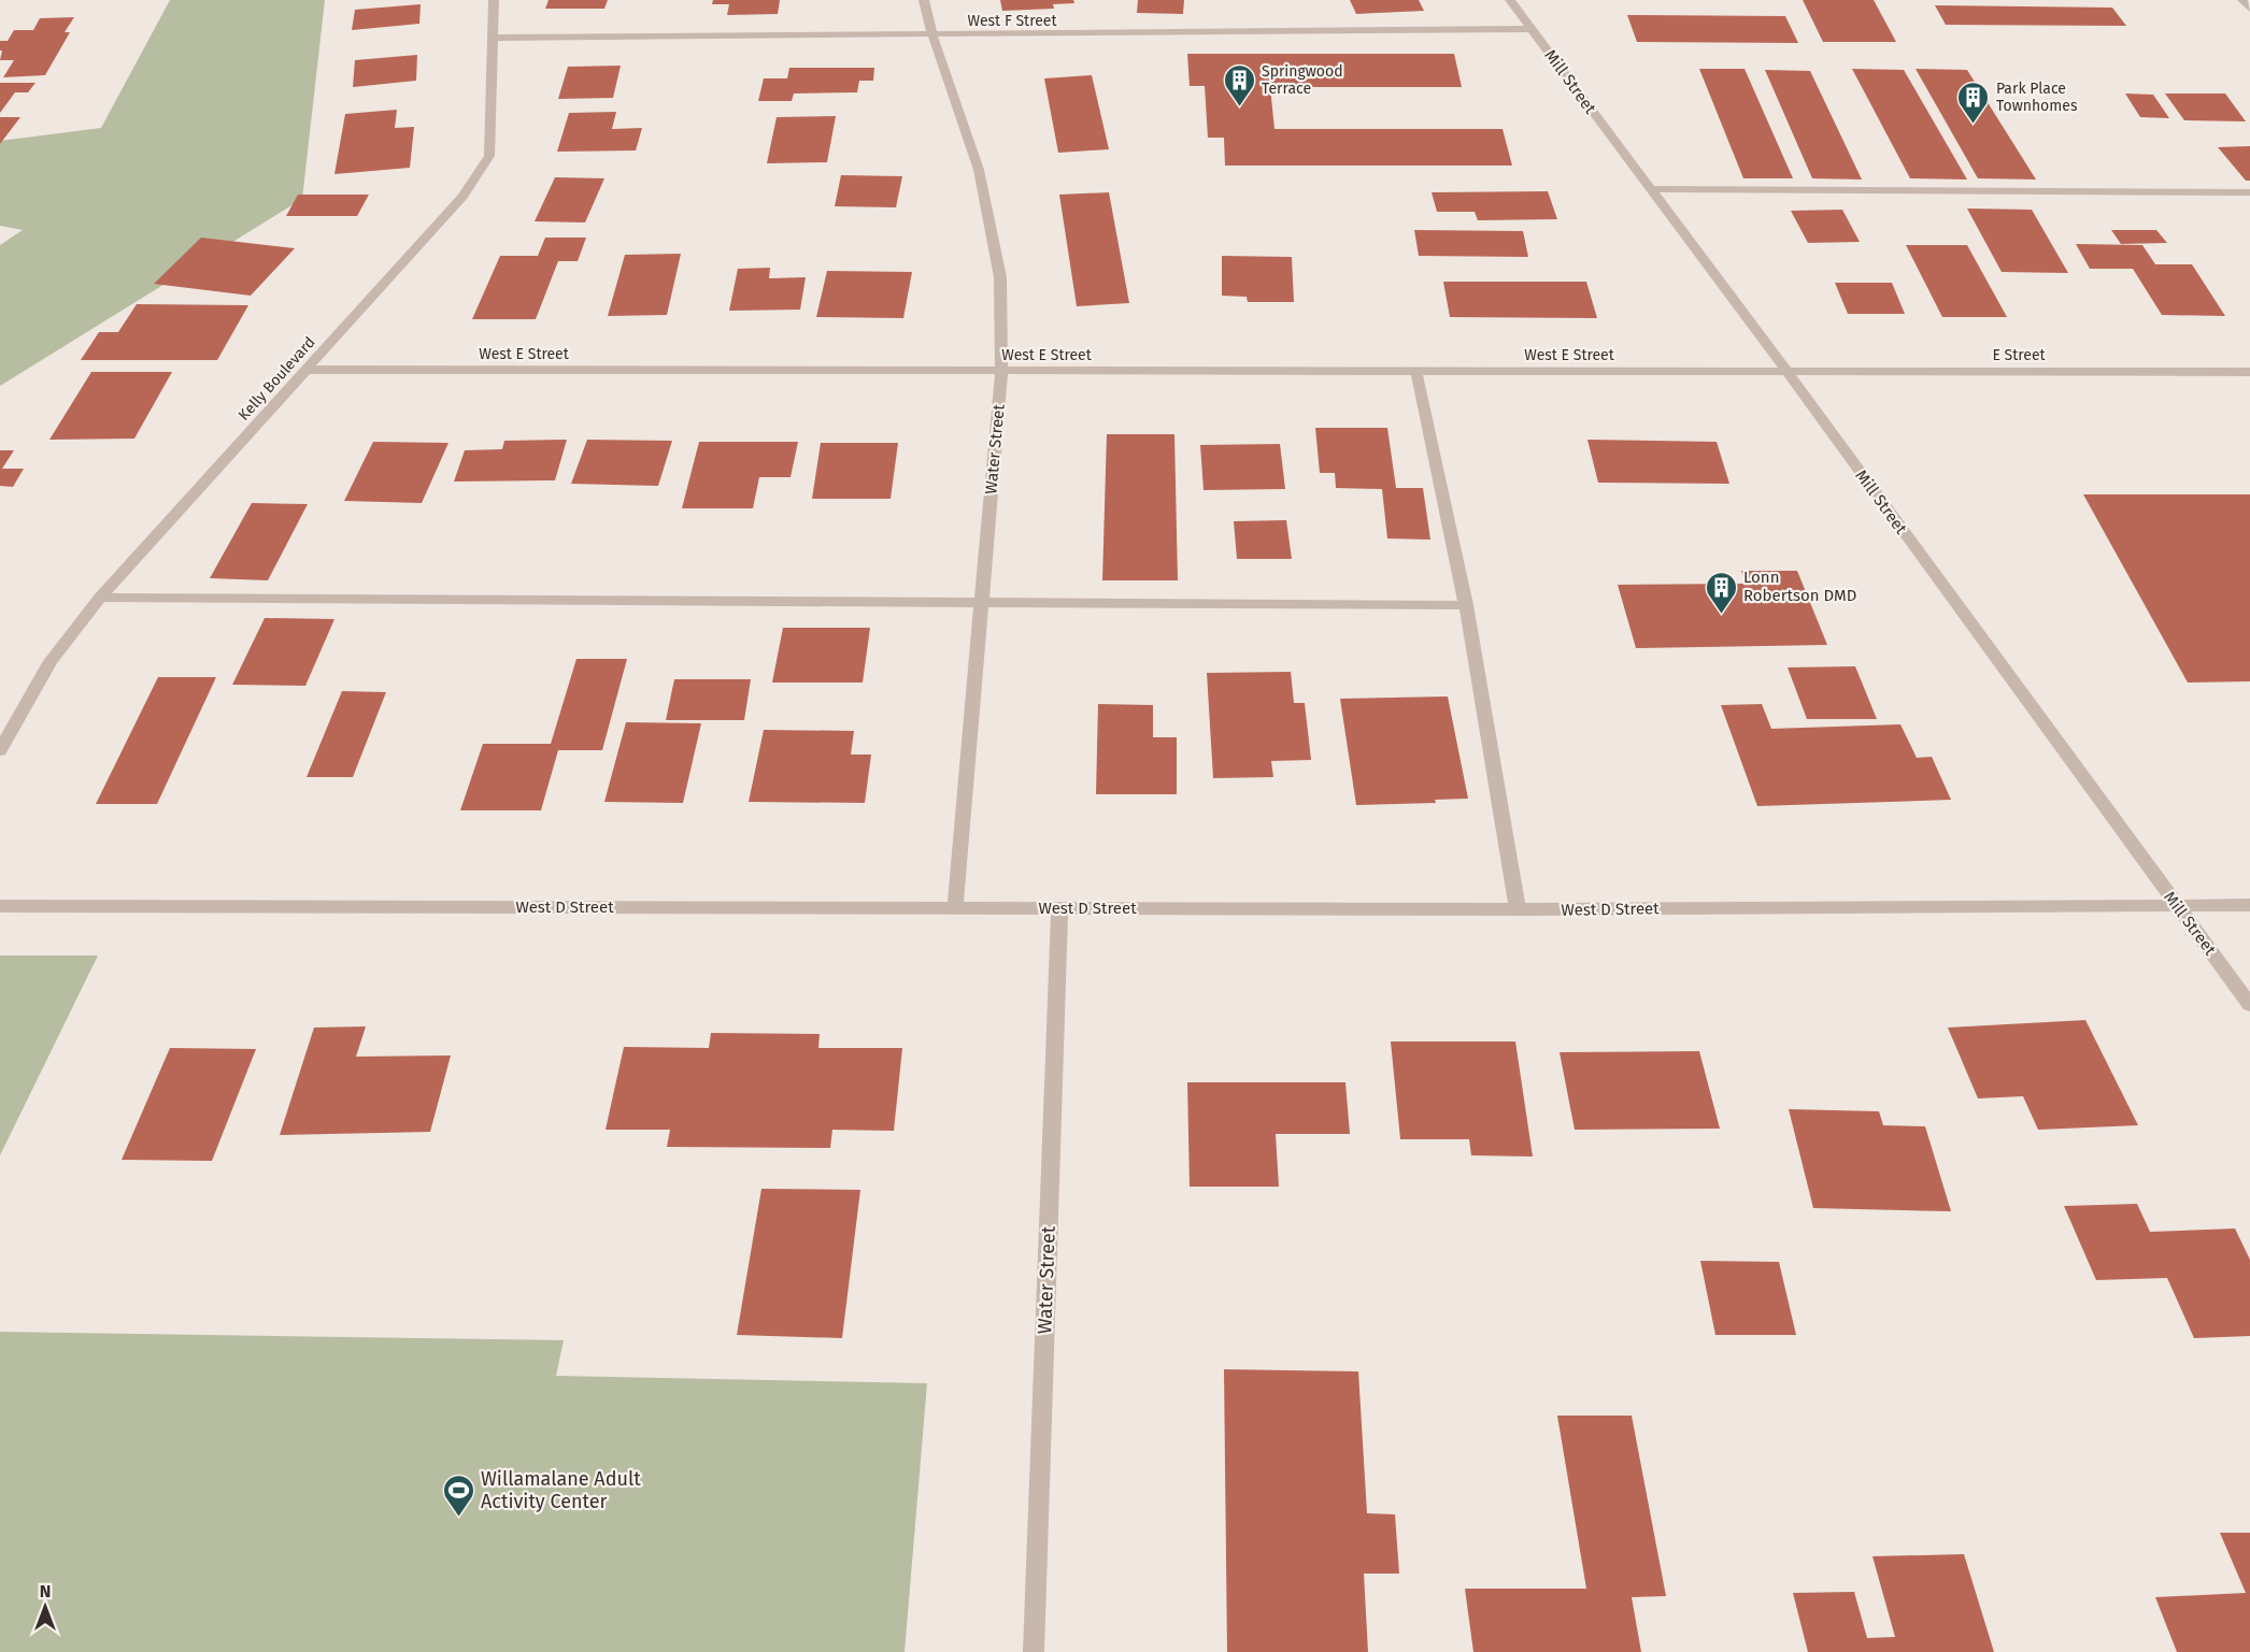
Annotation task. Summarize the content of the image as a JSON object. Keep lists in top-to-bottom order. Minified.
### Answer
{"streets":{"street":["West F Street","Mill Street","West E Street","E Street","Kelly Boulevard","Water Street","West D Street"]},"crossings":[["West F Street","Mill Street"],["West F Street","Kelly Boulevard"],["West F Street","Water Street"],["Mill Street","West E Street"],["Mill Street","E Street"],["Mill Street","West D Street"],["West E Street","E Street"],["West E Street","Kelly Boulevard"],["West E Street","Water Street"],["Water Street","West D Street"]],"places":{"building":["Springwood Terrace","Park Place Townhomes","Lonn Robertson DMD"],"sports":["Willamalane Adult Activity Center"]},"north":"top"}
